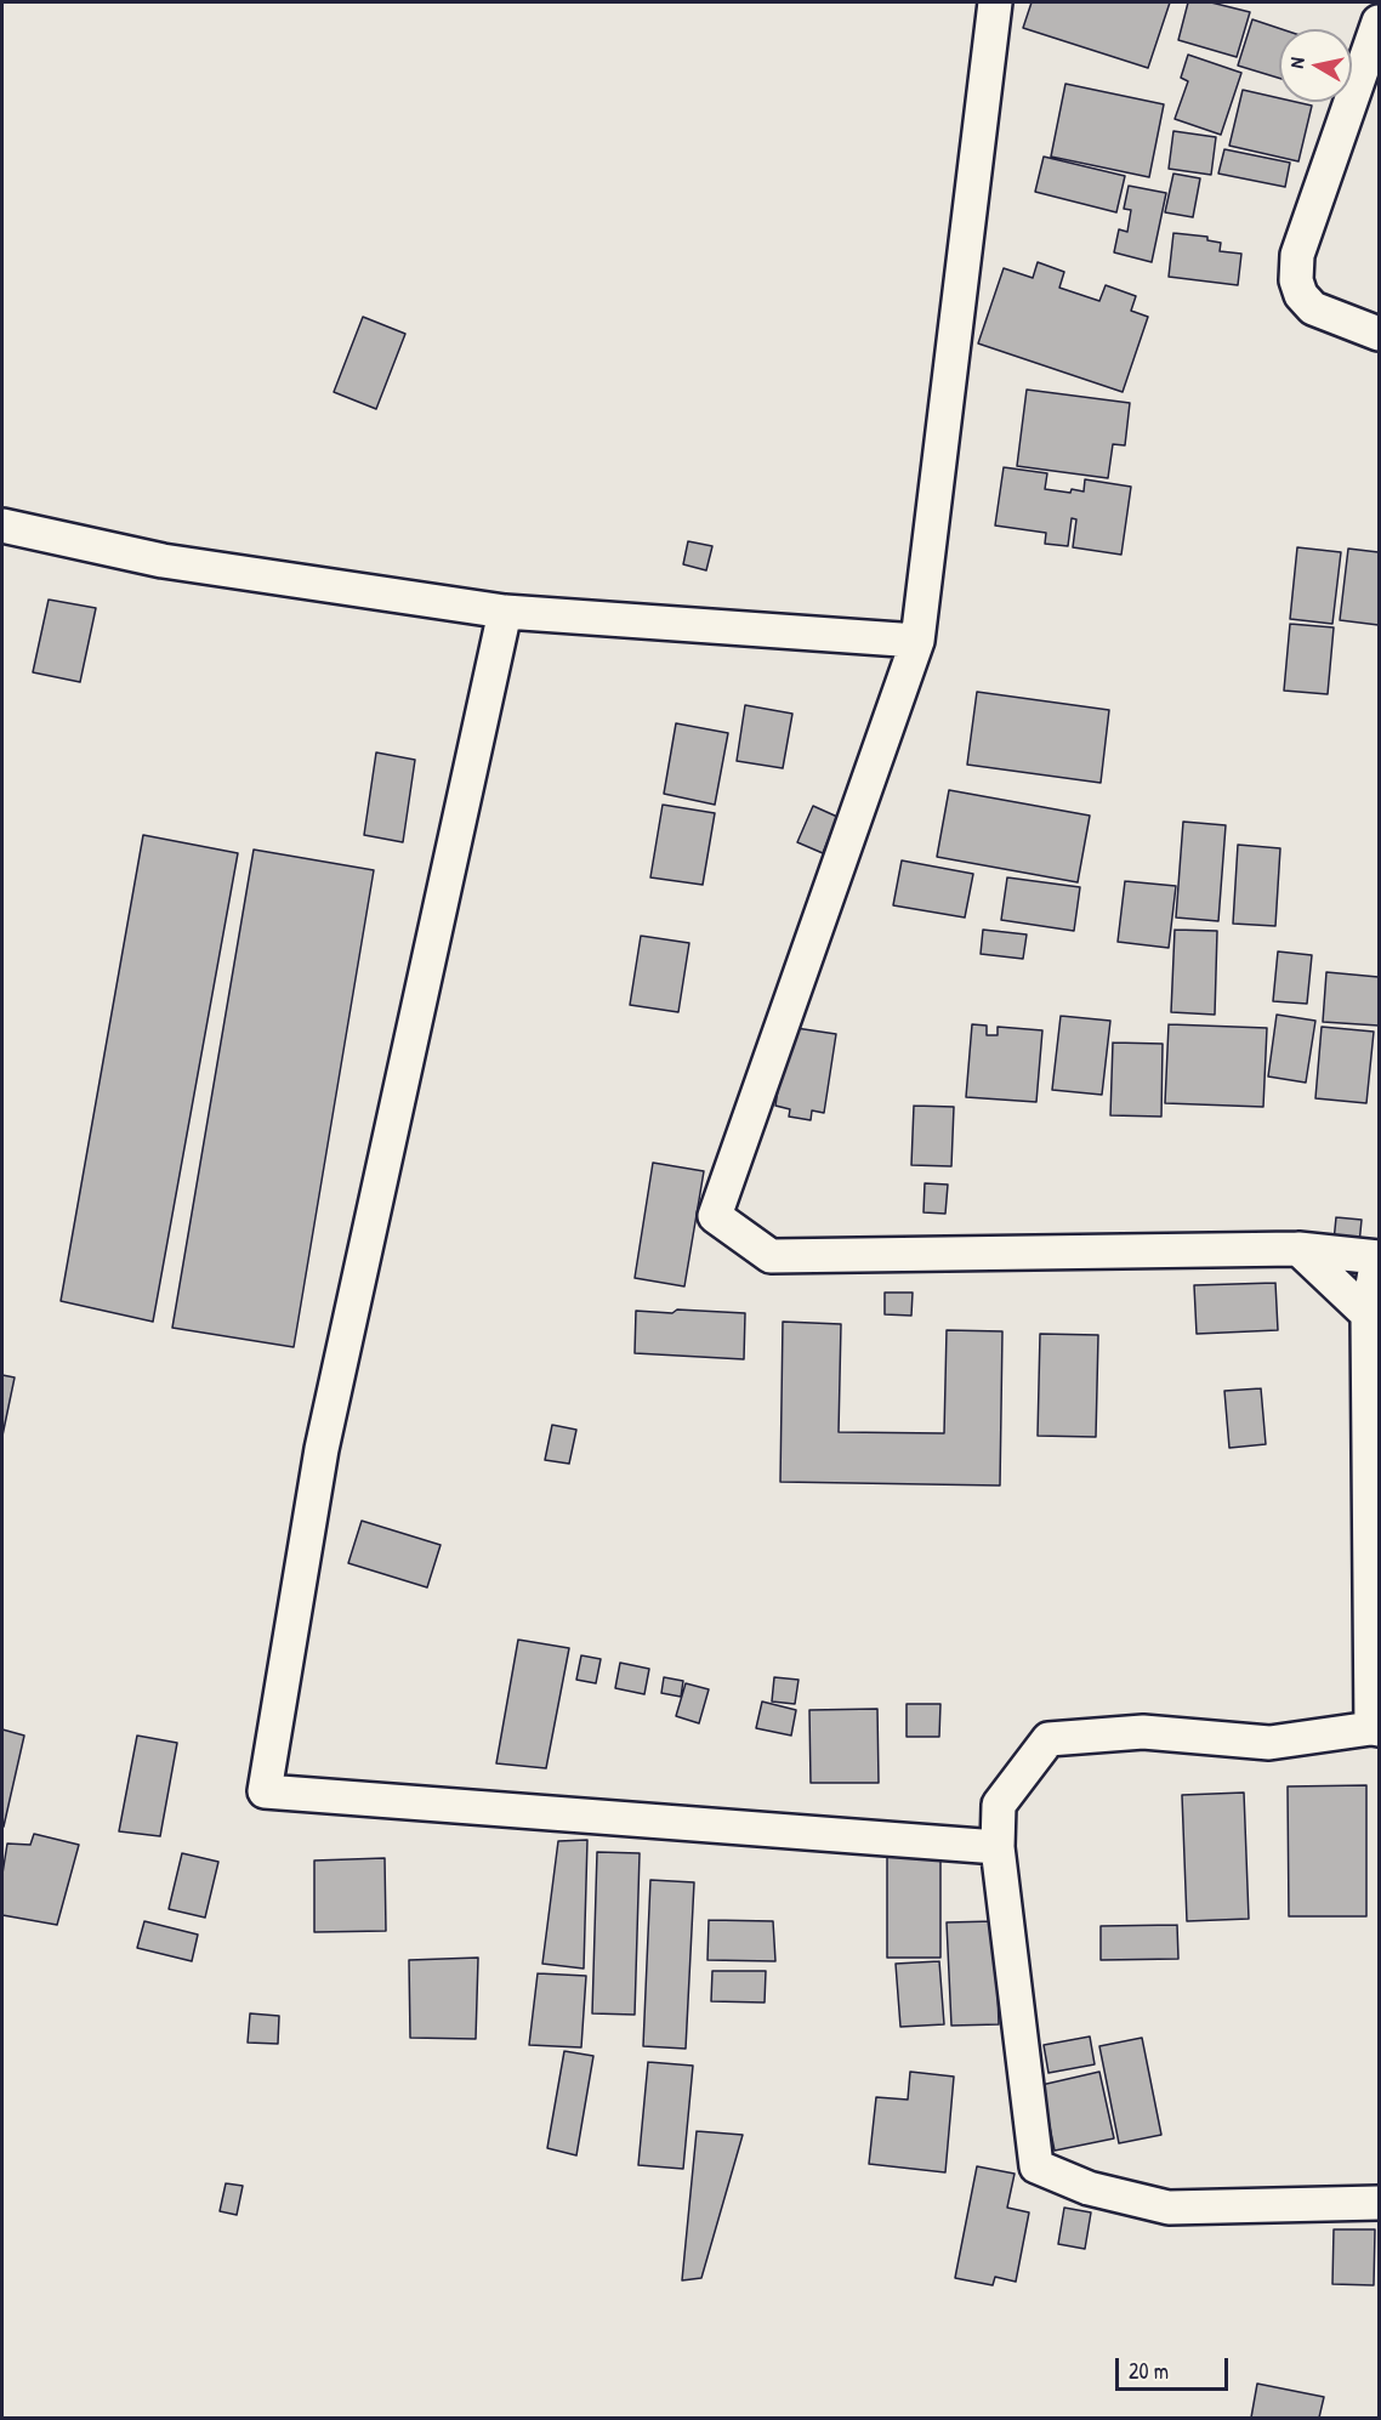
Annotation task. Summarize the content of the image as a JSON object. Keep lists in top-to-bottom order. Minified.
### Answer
{"scale_bar":"20 m","north":"left"}
